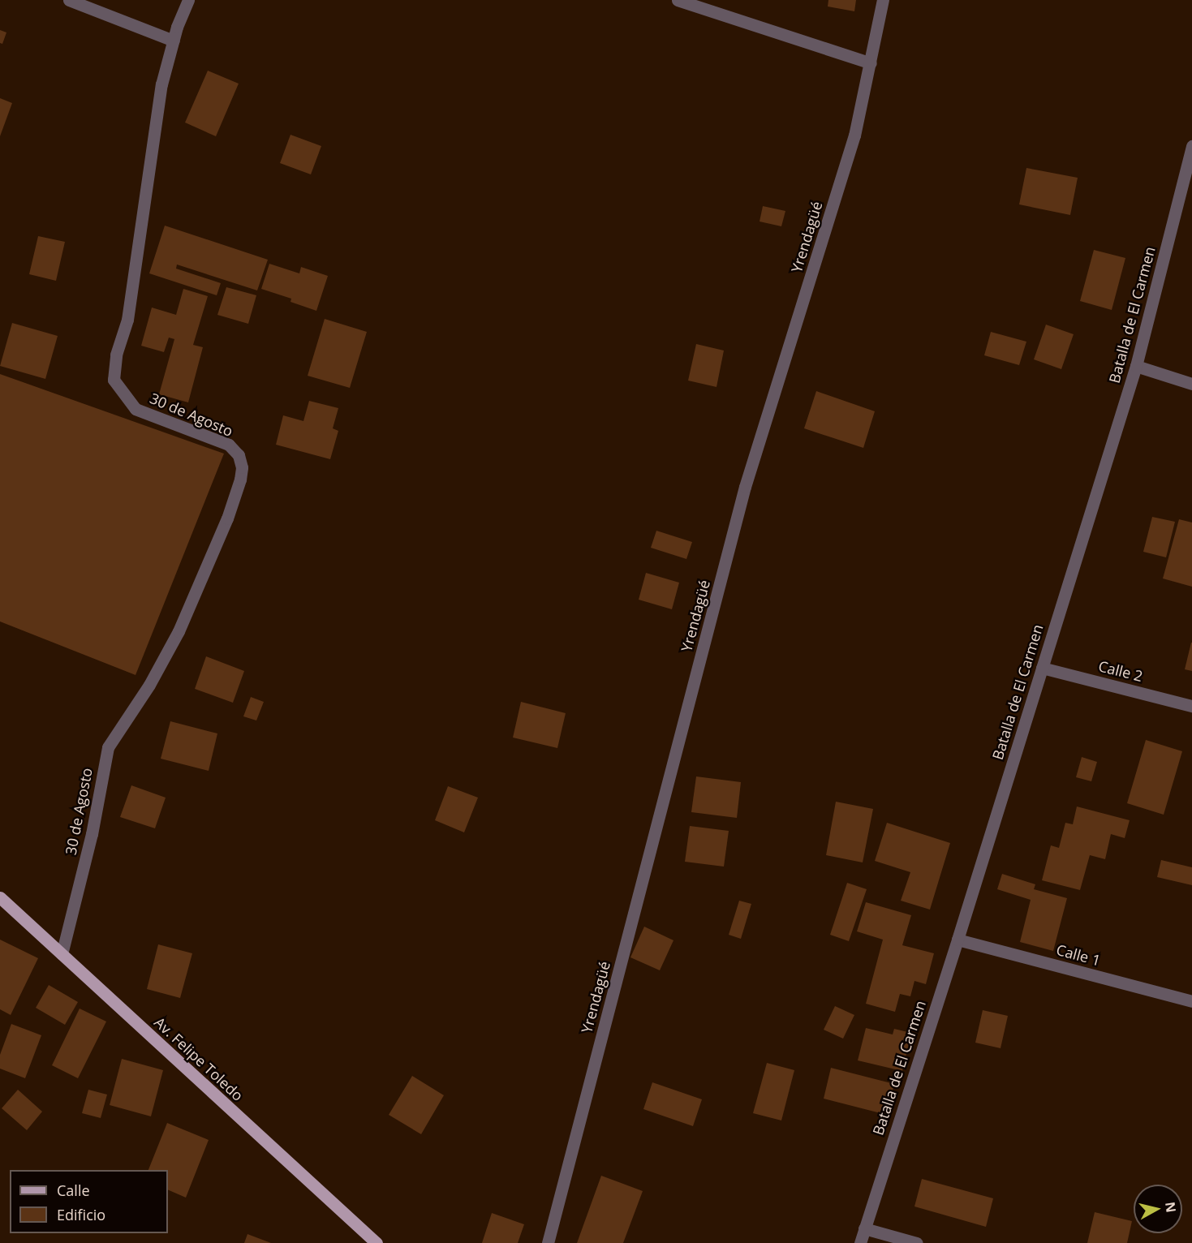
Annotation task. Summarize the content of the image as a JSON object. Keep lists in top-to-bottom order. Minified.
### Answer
{"streets":{"main road":["Av. Felipe Toledo"],"street":["Yrendagüé","Batalla de El Carmen","30 de Agosto","Calle 2","Calle 1"]},"crossings":[["Batalla de El Carmen","Calle 2"],["Batalla de El Carmen","Calle 1"],["30 de Agosto","Av. Felipe Toledo"]],"legend":["Calle","Edificio"],"north":"right"}
